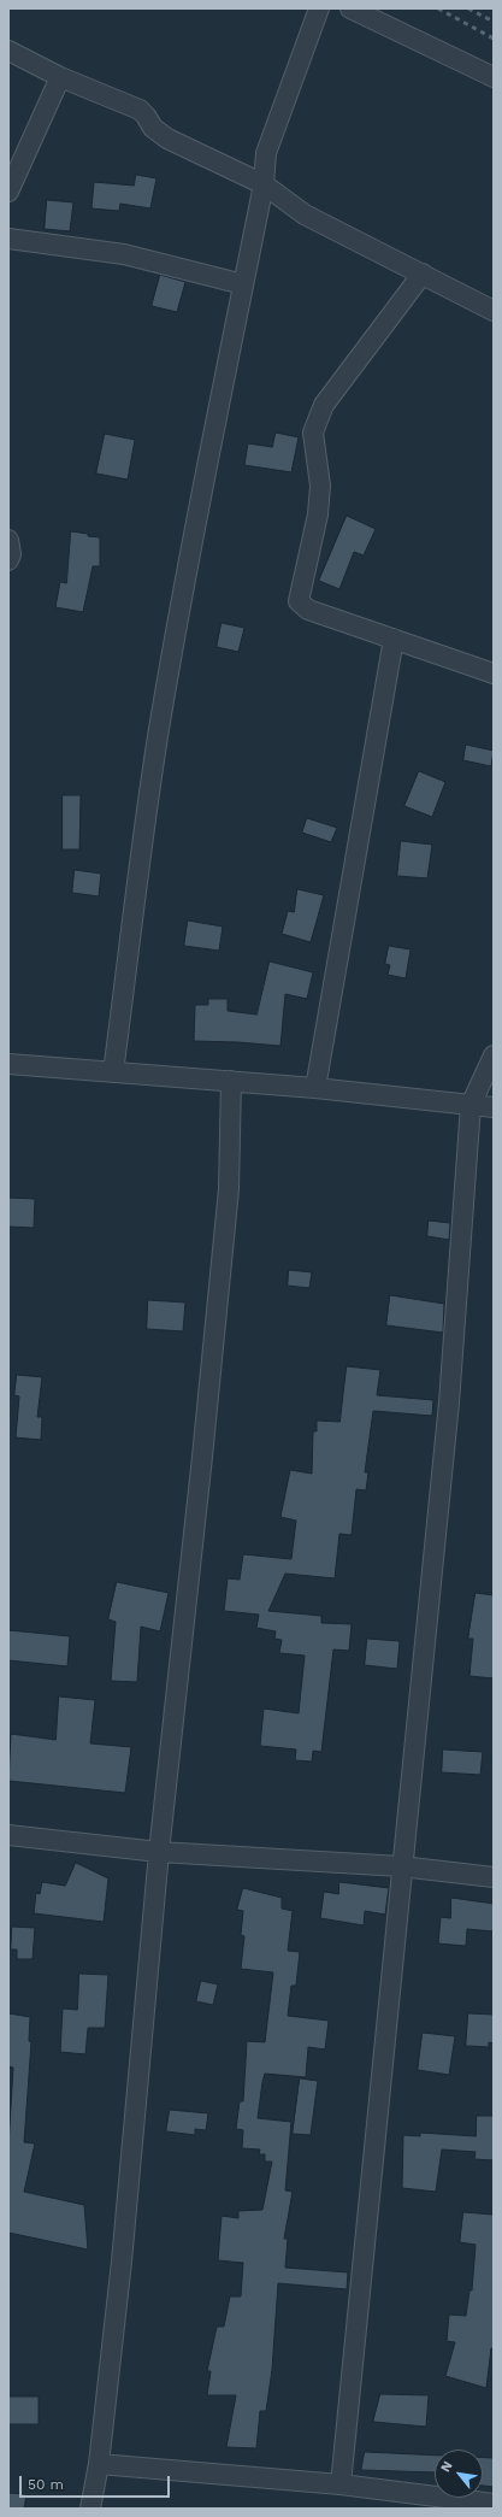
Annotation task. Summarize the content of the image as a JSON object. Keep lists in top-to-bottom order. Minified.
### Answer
{"scale_bar":"50 m","north":"top left"}
